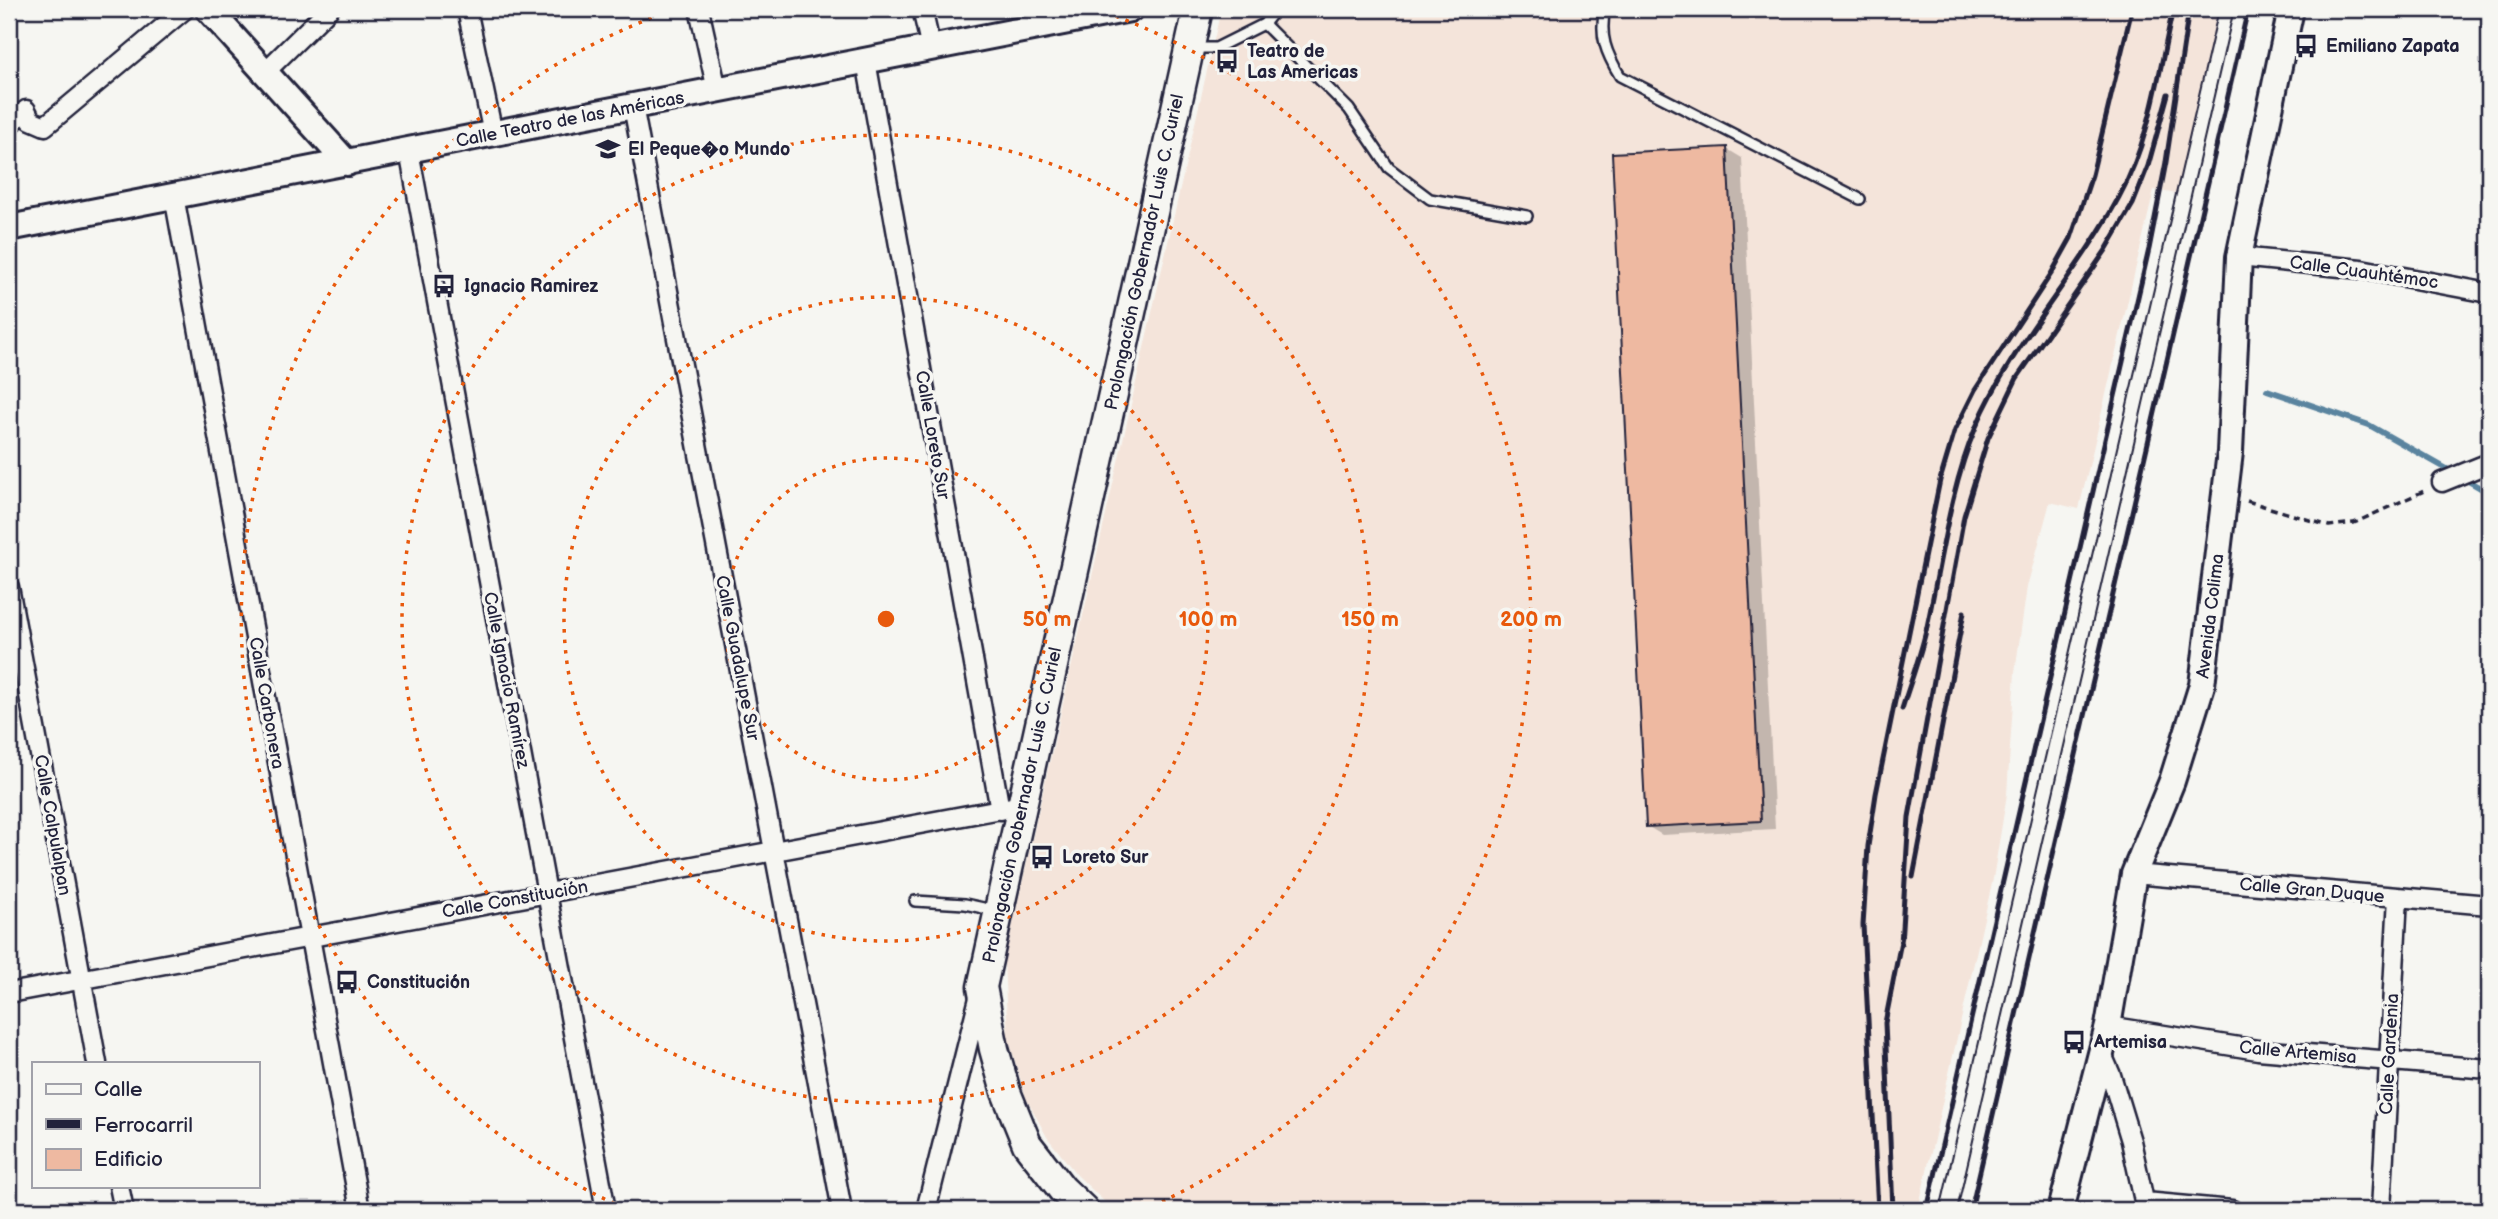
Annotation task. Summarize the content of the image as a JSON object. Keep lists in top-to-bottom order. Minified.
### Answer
{"streets":{"main road":["Prolongación Gobernador Luis C. Curiel"],"street":["Calle Teatro de las Américas","Calle Cuauhtémoc","Calle Loreto Sur","Avenida Colima","Calle Guadalupe Sur","Calle Ignacio Ramírez","Calle Carbonera","Calle Calpulalpan","Calle Gran Duque","Calle Constitución","Calle Artemisa","Calle Gardenia"]},"crossings":[["Calle Teatro de las Américas","Calle Loreto Sur"],["Calle Teatro de las Américas","Calle Guadalupe Sur"],["Calle Teatro de las Américas","Calle Ignacio Ramírez"],["Calle Teatro de las Américas","Calle Carbonera"],["Prolongación Gobernador Luis C. Curiel","Calle Loreto Sur"],["Prolongación Gobernador Luis C. Curiel","Calle Constitución"],["Calle Cuauhtémoc","Avenida Colima"],["Calle Loreto Sur","Calle Constitución"],["Avenida Colima","Calle Gran Duque"],["Avenida Colima","Calle Artemisa"],["Calle Guadalupe Sur","Calle Constitución"],["Calle Ignacio Ramírez","Calle Constitución"],["Calle Carbonera","Calle Constitución"],["Calle Calpulalpan","Calle Constitución"],["Calle Gran Duque","Calle Gardenia"],["Calle Artemisa","Calle Gardenia"]],"places":{"bus stop":["Emiliano Zapata","Teatro de Las Americas","Ignacio Ramirez","Loreto Sur","Constitución","Artemisa"],"school or university":["El Peque�o Mundo"]},"legend":["Calle","Ferrocarril","Edificio"],"rings":["50 m","100 m","150 m","200 m"]}
